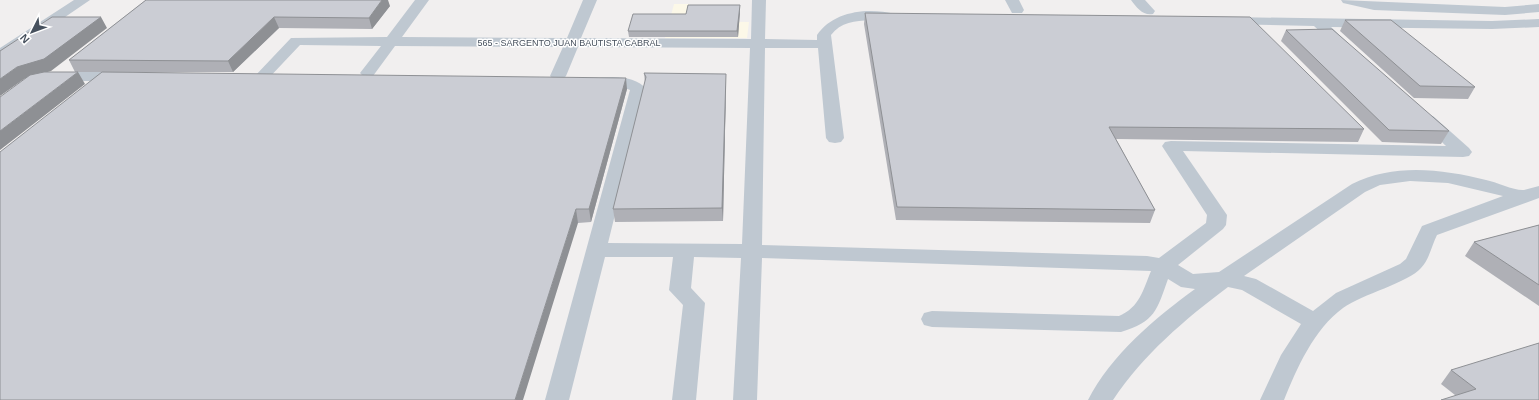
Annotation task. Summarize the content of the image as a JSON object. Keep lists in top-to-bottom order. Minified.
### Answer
{"streets":{"street":["565 - SARGENTO JUAN BAUTISTA CABRAL"]},"north":"bottom left"}
